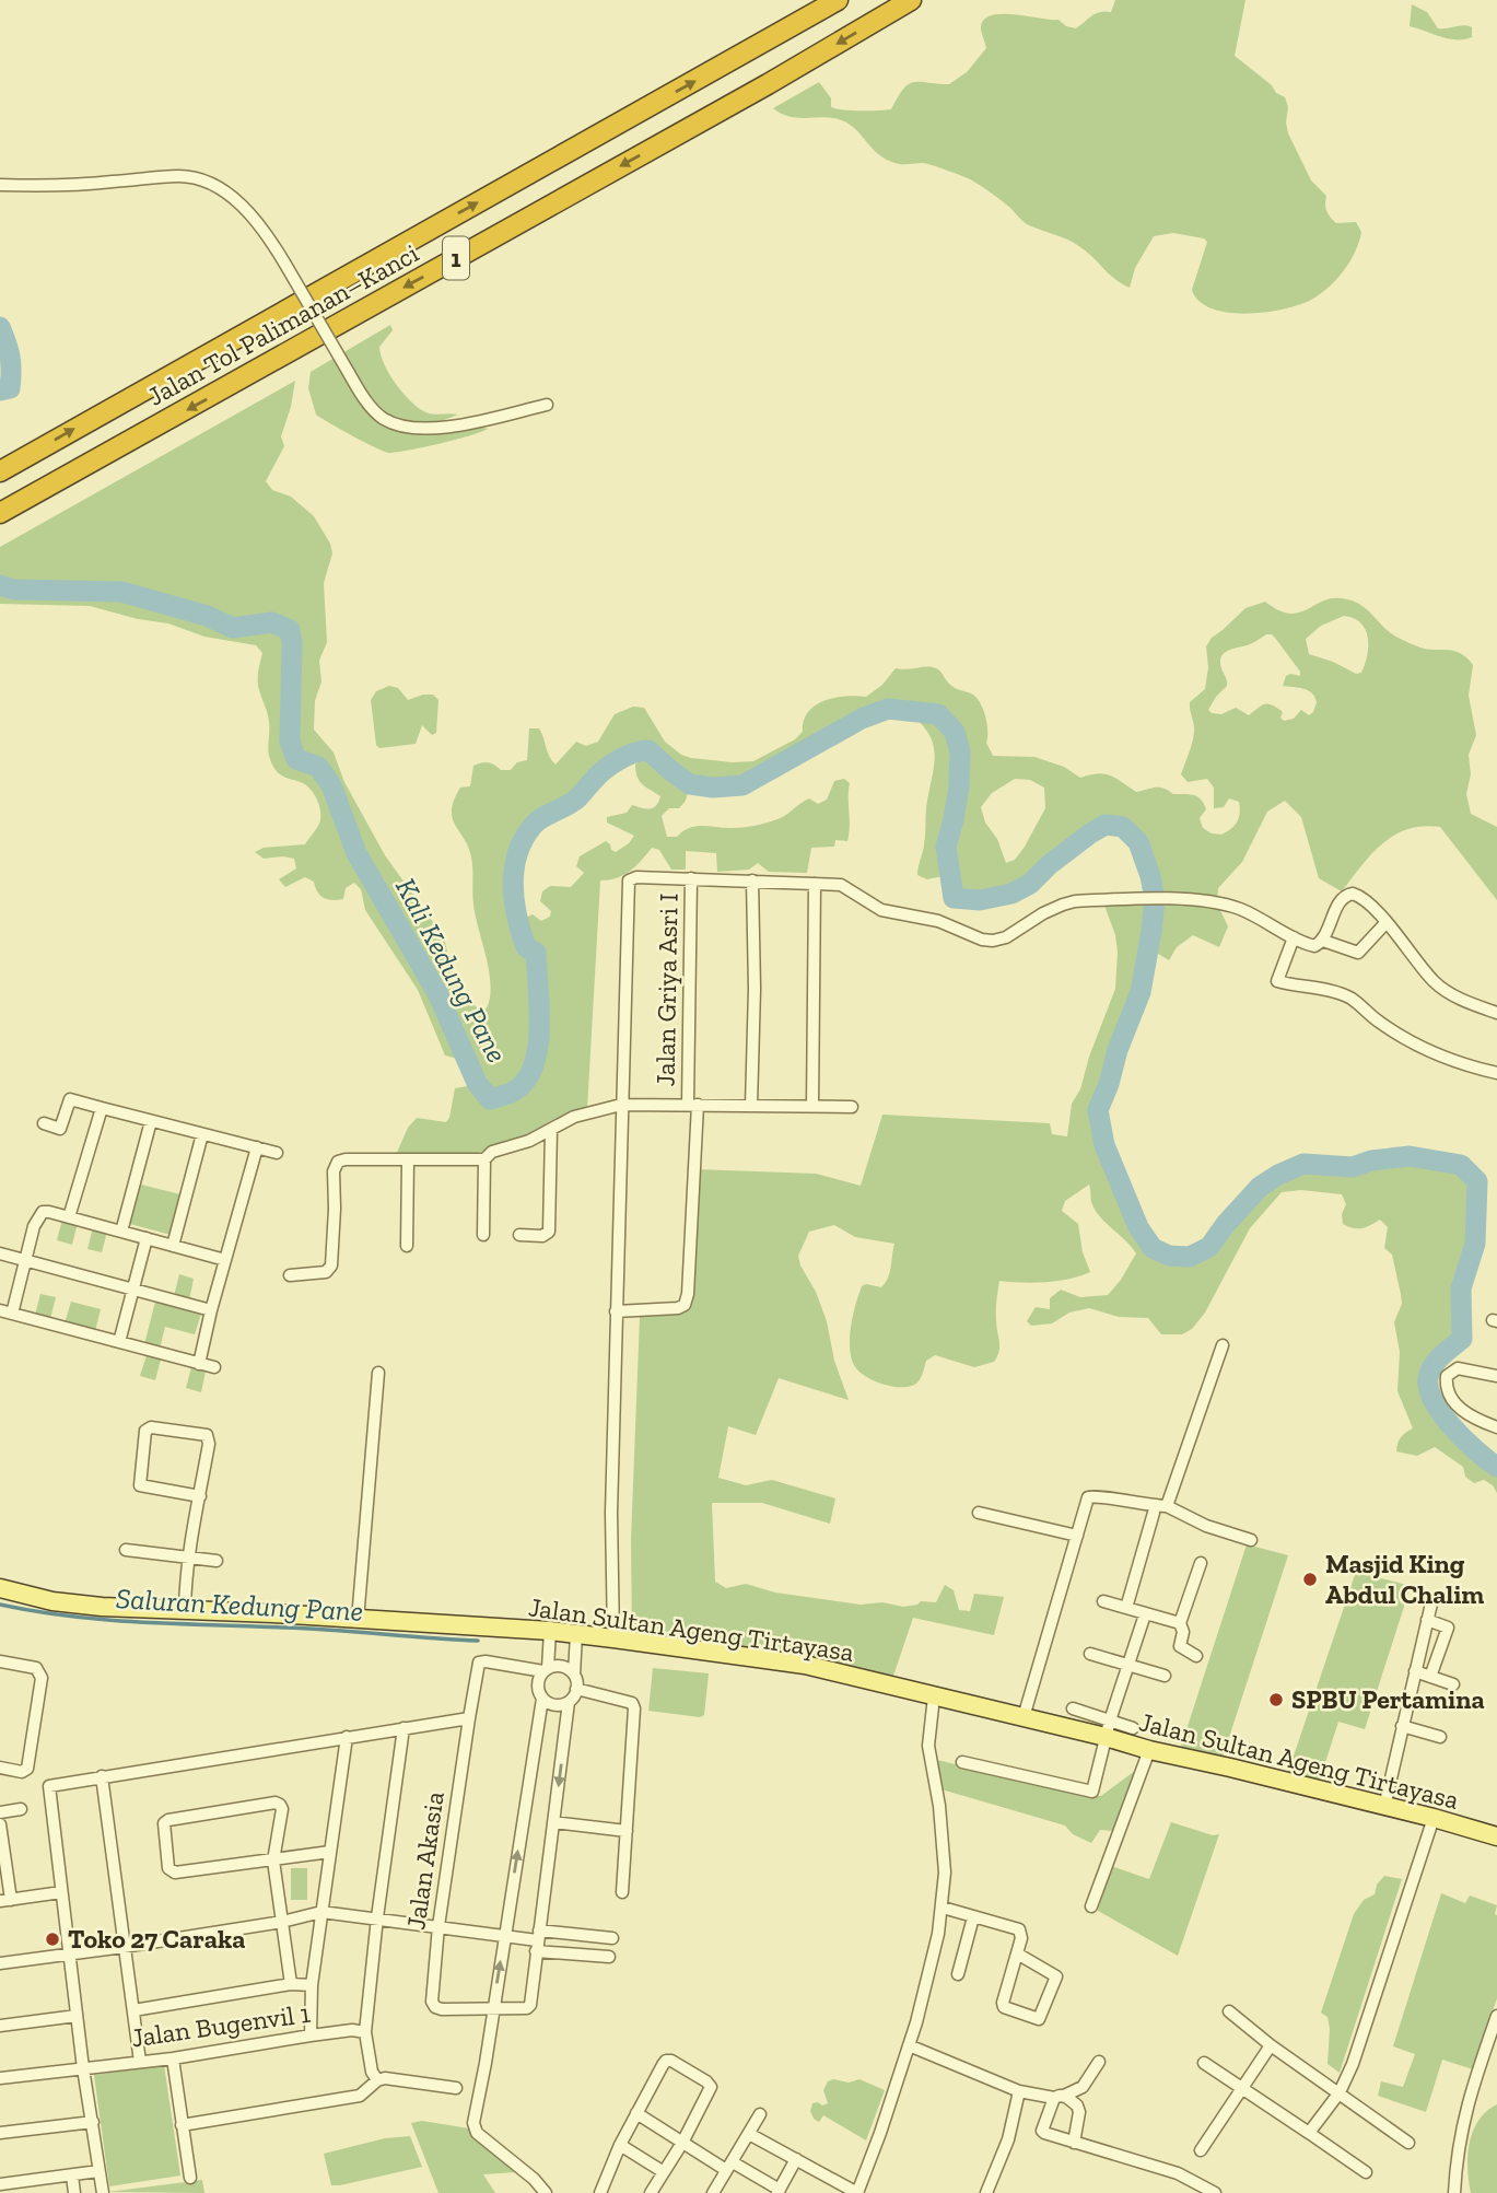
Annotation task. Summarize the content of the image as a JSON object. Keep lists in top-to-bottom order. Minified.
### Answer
{"streets":{"highway":["1","Jalan Tol Palimanan–Kanci"],"main road":["Jalan Sultan Ageng Tirtayasa"],"street":["Jalan Griya Asri I","Jalan Akasia","Jalan Bugenvil 1"]},"water":["Kali Kedung Pane","Saluran Kedung Pane"],"places":["Masjid King Abdul Chalim","SPBU Pertamina","Toko 27 Caraka"]}
